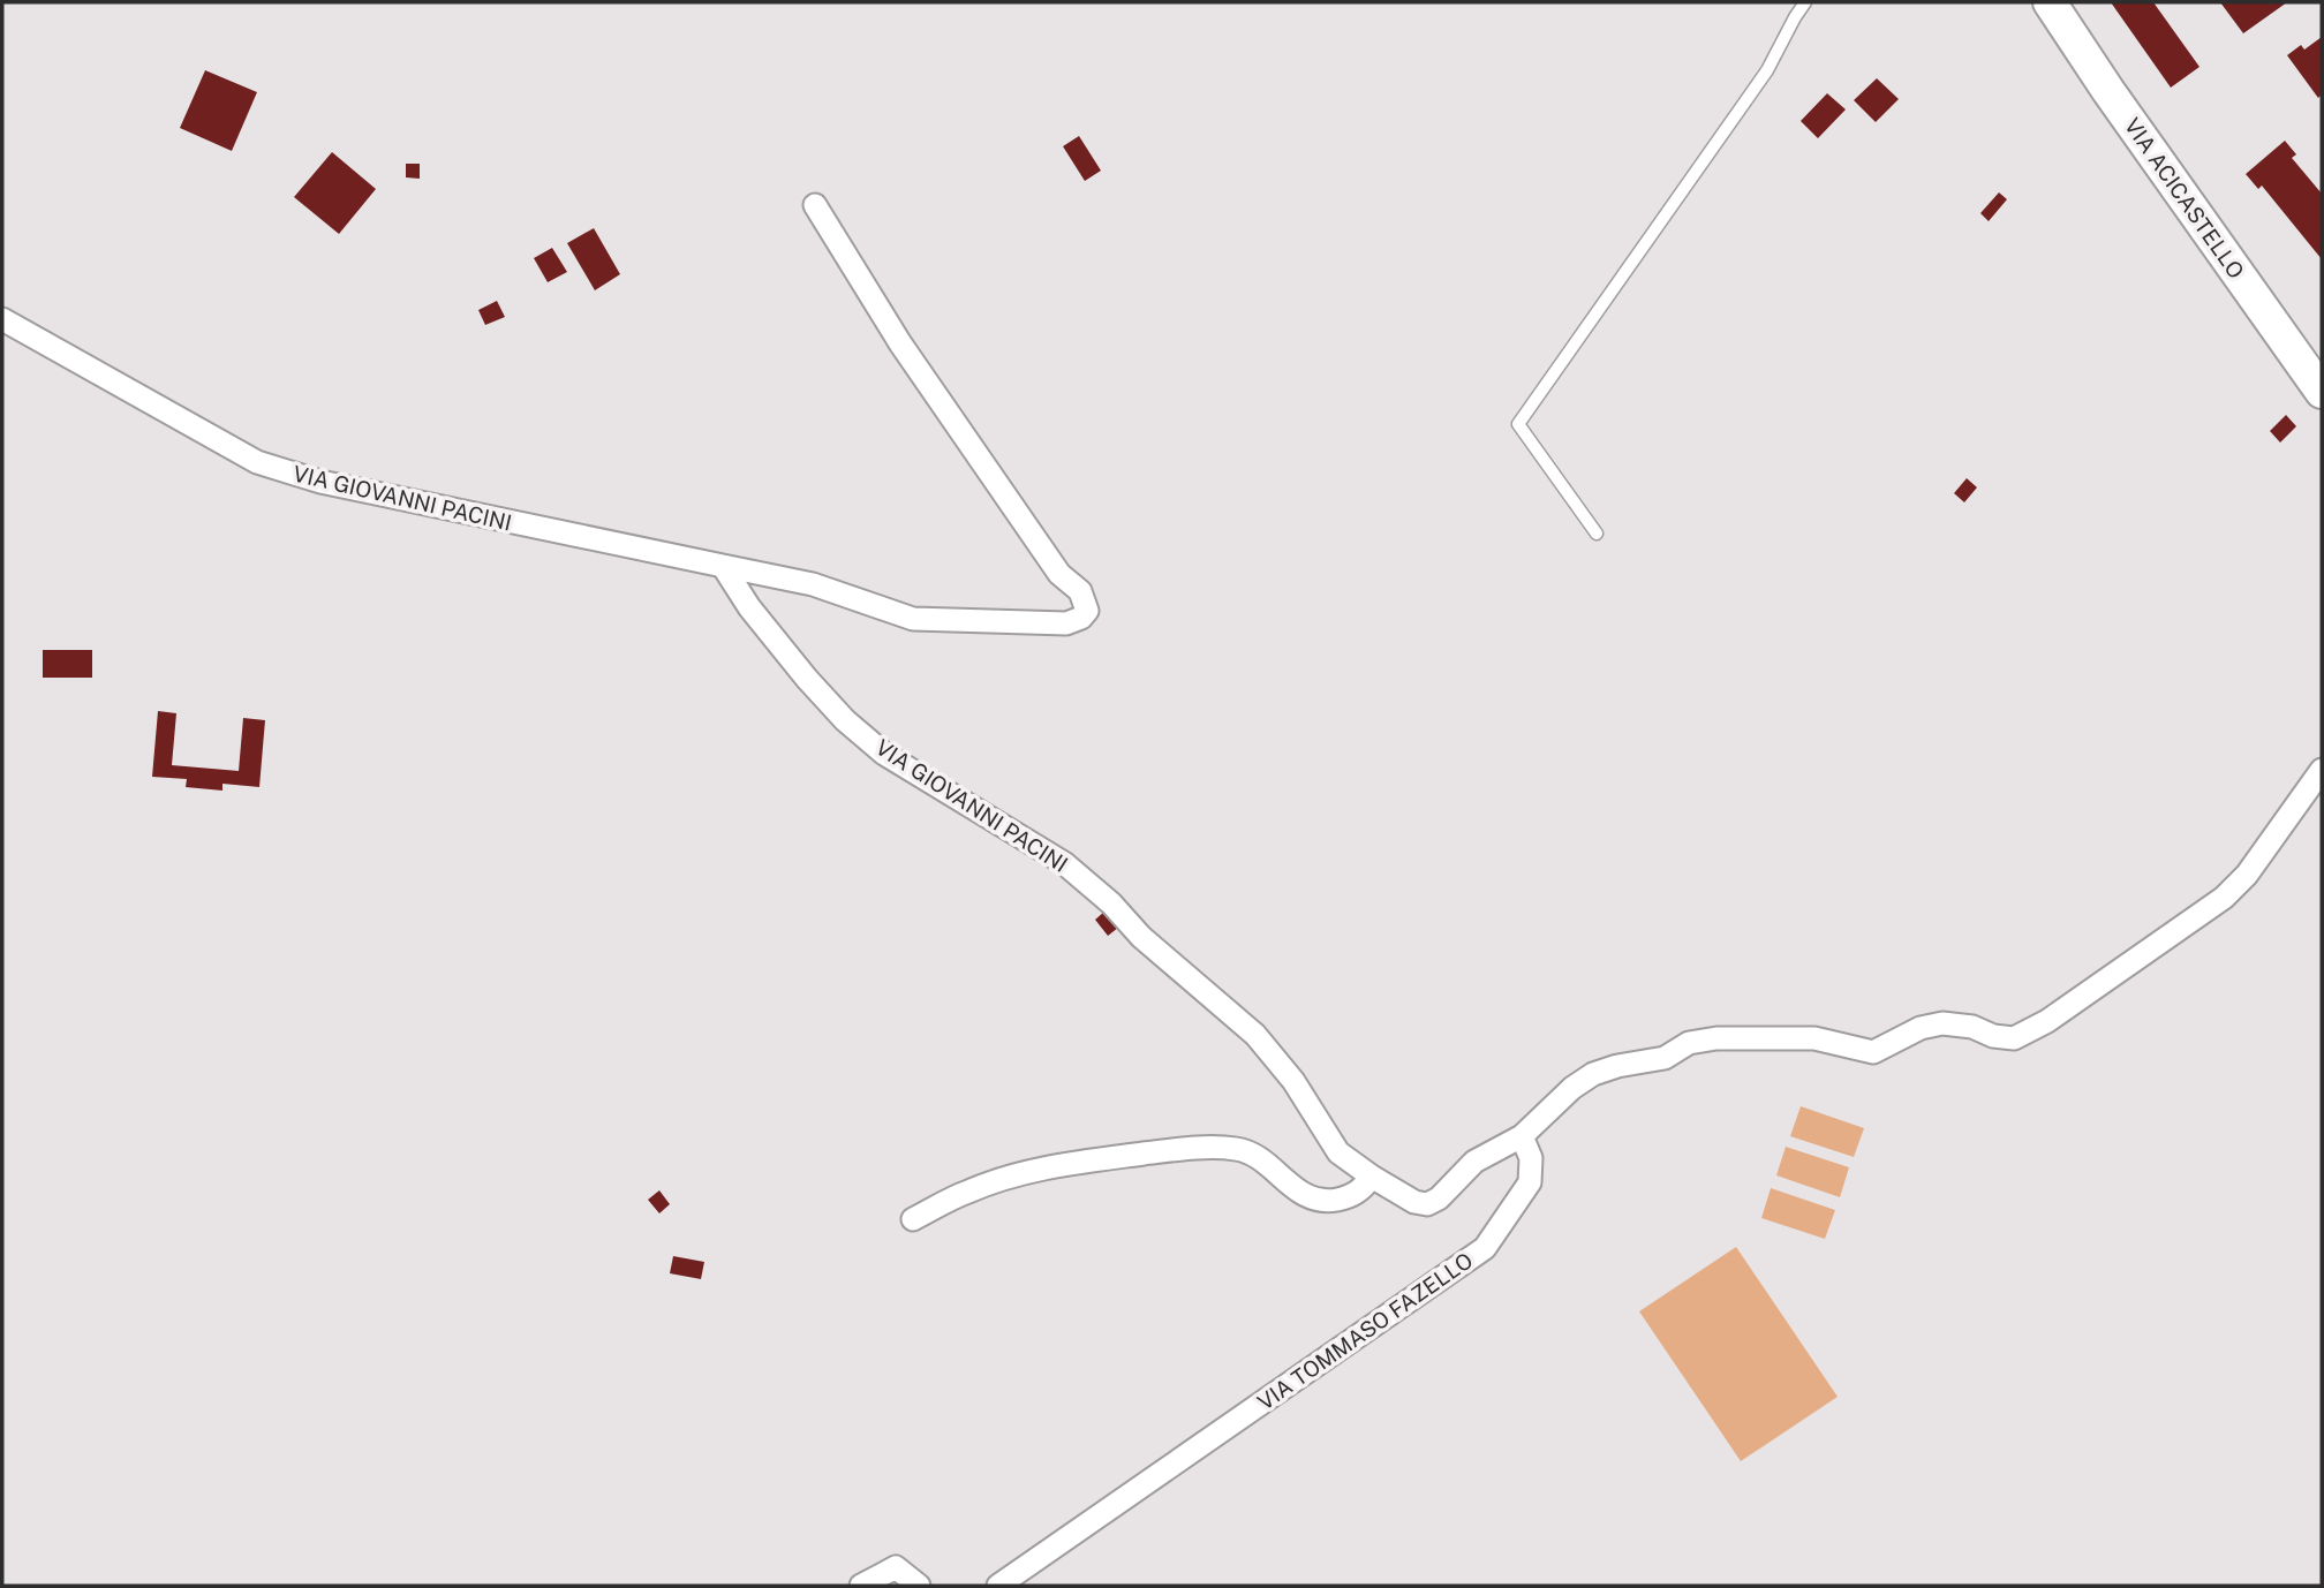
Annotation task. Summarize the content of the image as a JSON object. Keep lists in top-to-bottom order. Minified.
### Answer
{"streets":{"main road":["VIA ACICASTELLO"],"street":["VIA GIOVANNI PACINI","VIA TOMMASO FAZELLO"]},"crossings":[["VIA GIOVANNI PACINI","VIA TOMMASO FAZELLO"]]}
